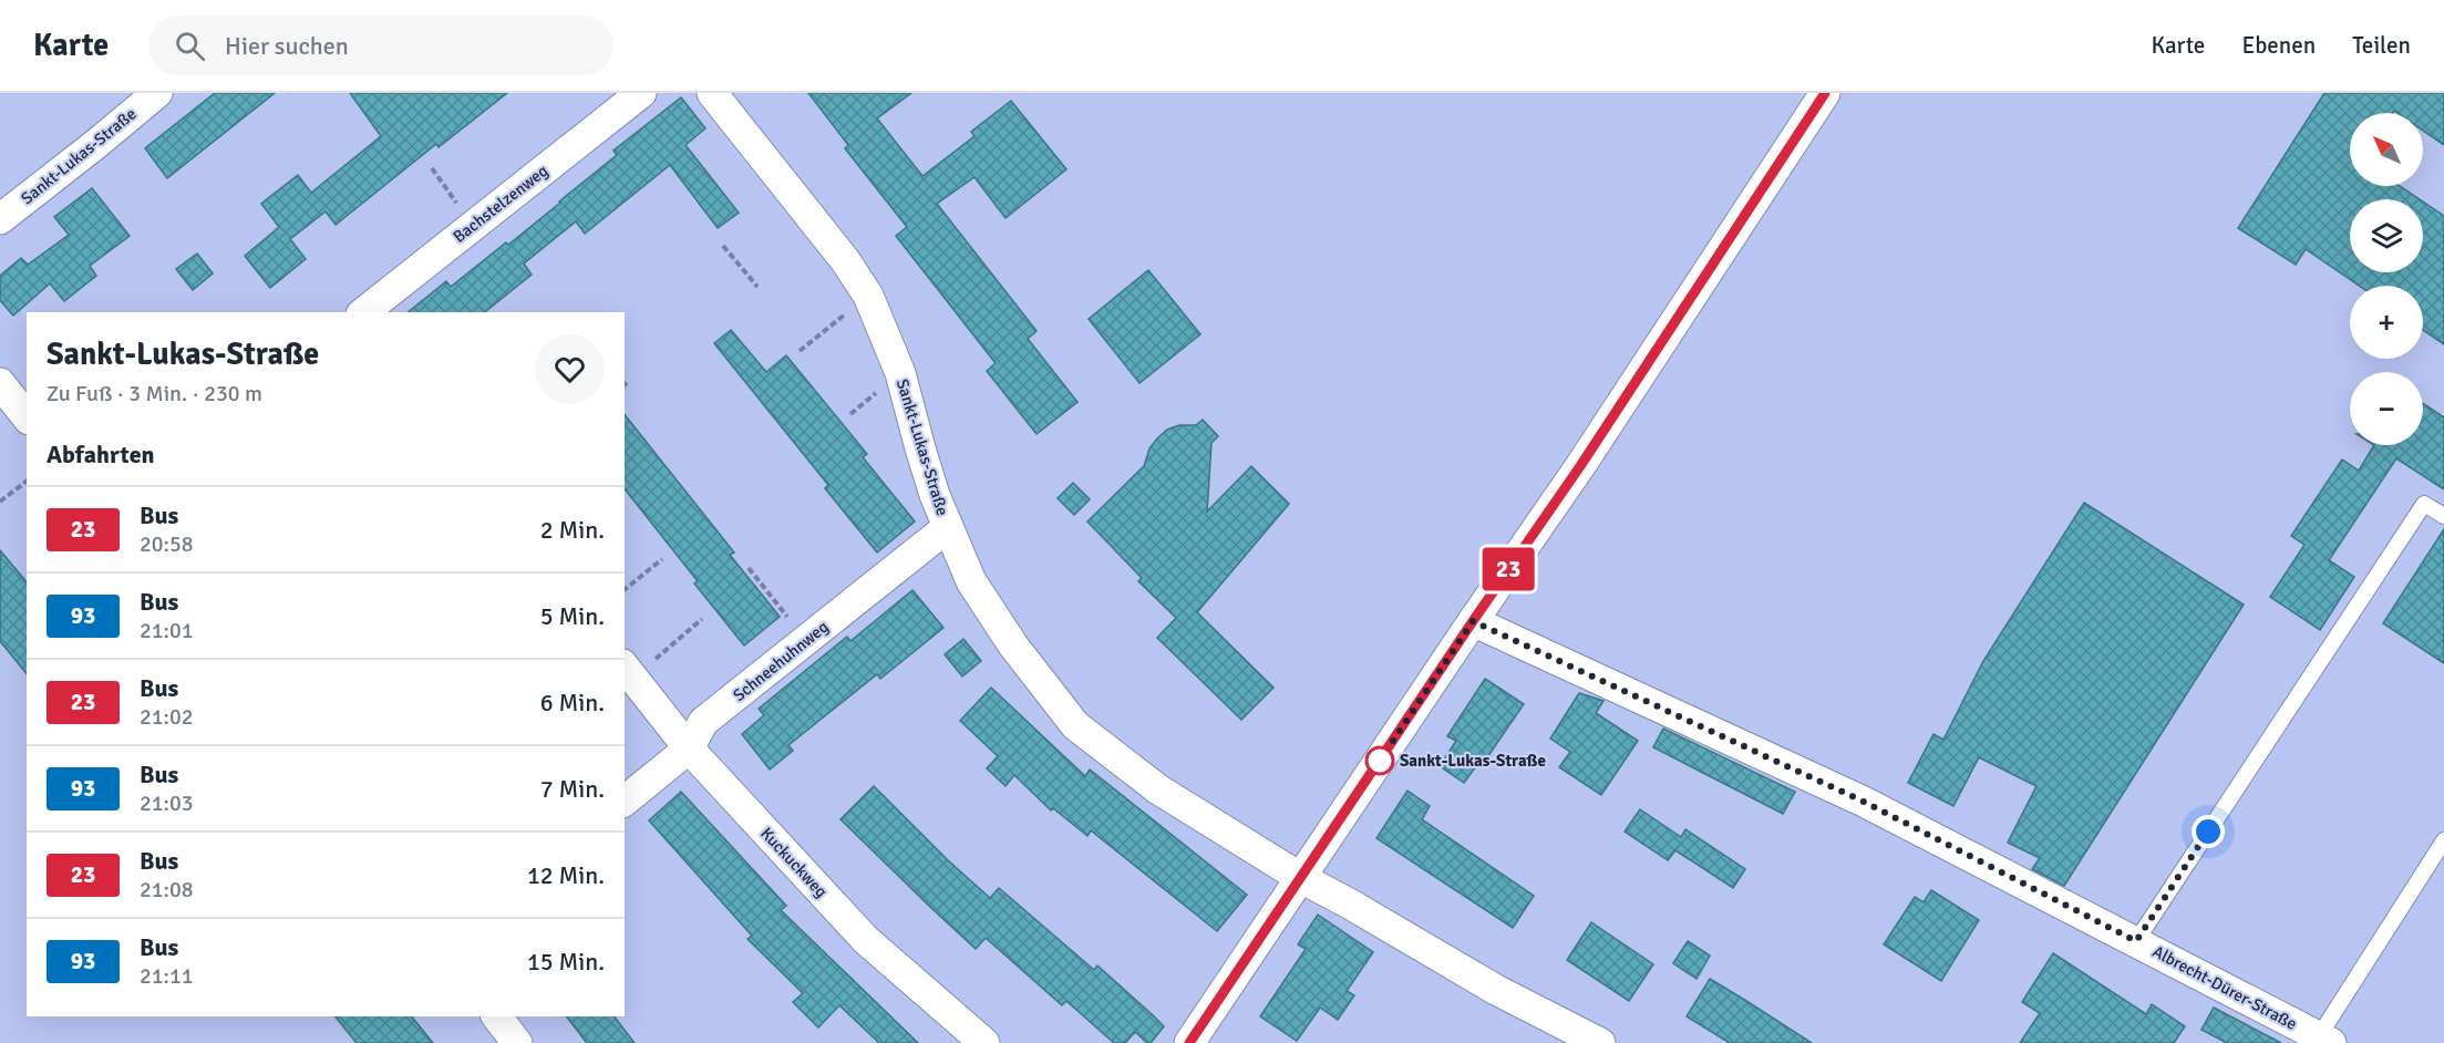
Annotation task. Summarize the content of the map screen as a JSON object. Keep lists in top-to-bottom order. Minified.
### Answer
{"streets":{"street":["Sankt-Lukas-Straße","Bachstelzenweg","Schneehuhnweg","Kuckuckweg","Albrecht-Dürer-Straße"]},"crossings":[["Sankt-Lukas-Straße","Schneehuhnweg"],["Schneehuhnweg","Kuckuckweg"]],"places":["Sankt-Lukas-Straße"],"lines":["bus line 23"],"north":"top left","page":{"header":"Karte","search":"Hier suchen","nav":["Karte","Ebenen","Teilen"],"on_map":"23","map_buttons":["+","−"],"heading":[["Sankt-Lukas-Straße","Zu Fuß · 3 Min. · 230 m"],"Abfahrten"],"list":[{"mark":"23","name":"Bus","note":"20:58","value":"2 Min."},{"mark":"93","name":"Bus","note":"21:01","value":"5 Min."},{"mark":"23","name":"Bus","note":"21:02","value":"6 Min."},{"mark":"93","name":"Bus","note":"21:03","value":"7 Min."},{"mark":"23","name":"Bus","note":"21:08","value":"12 Min."},{"mark":"93","name":"Bus","note":"21:11","value":"15 Min."}]}}
